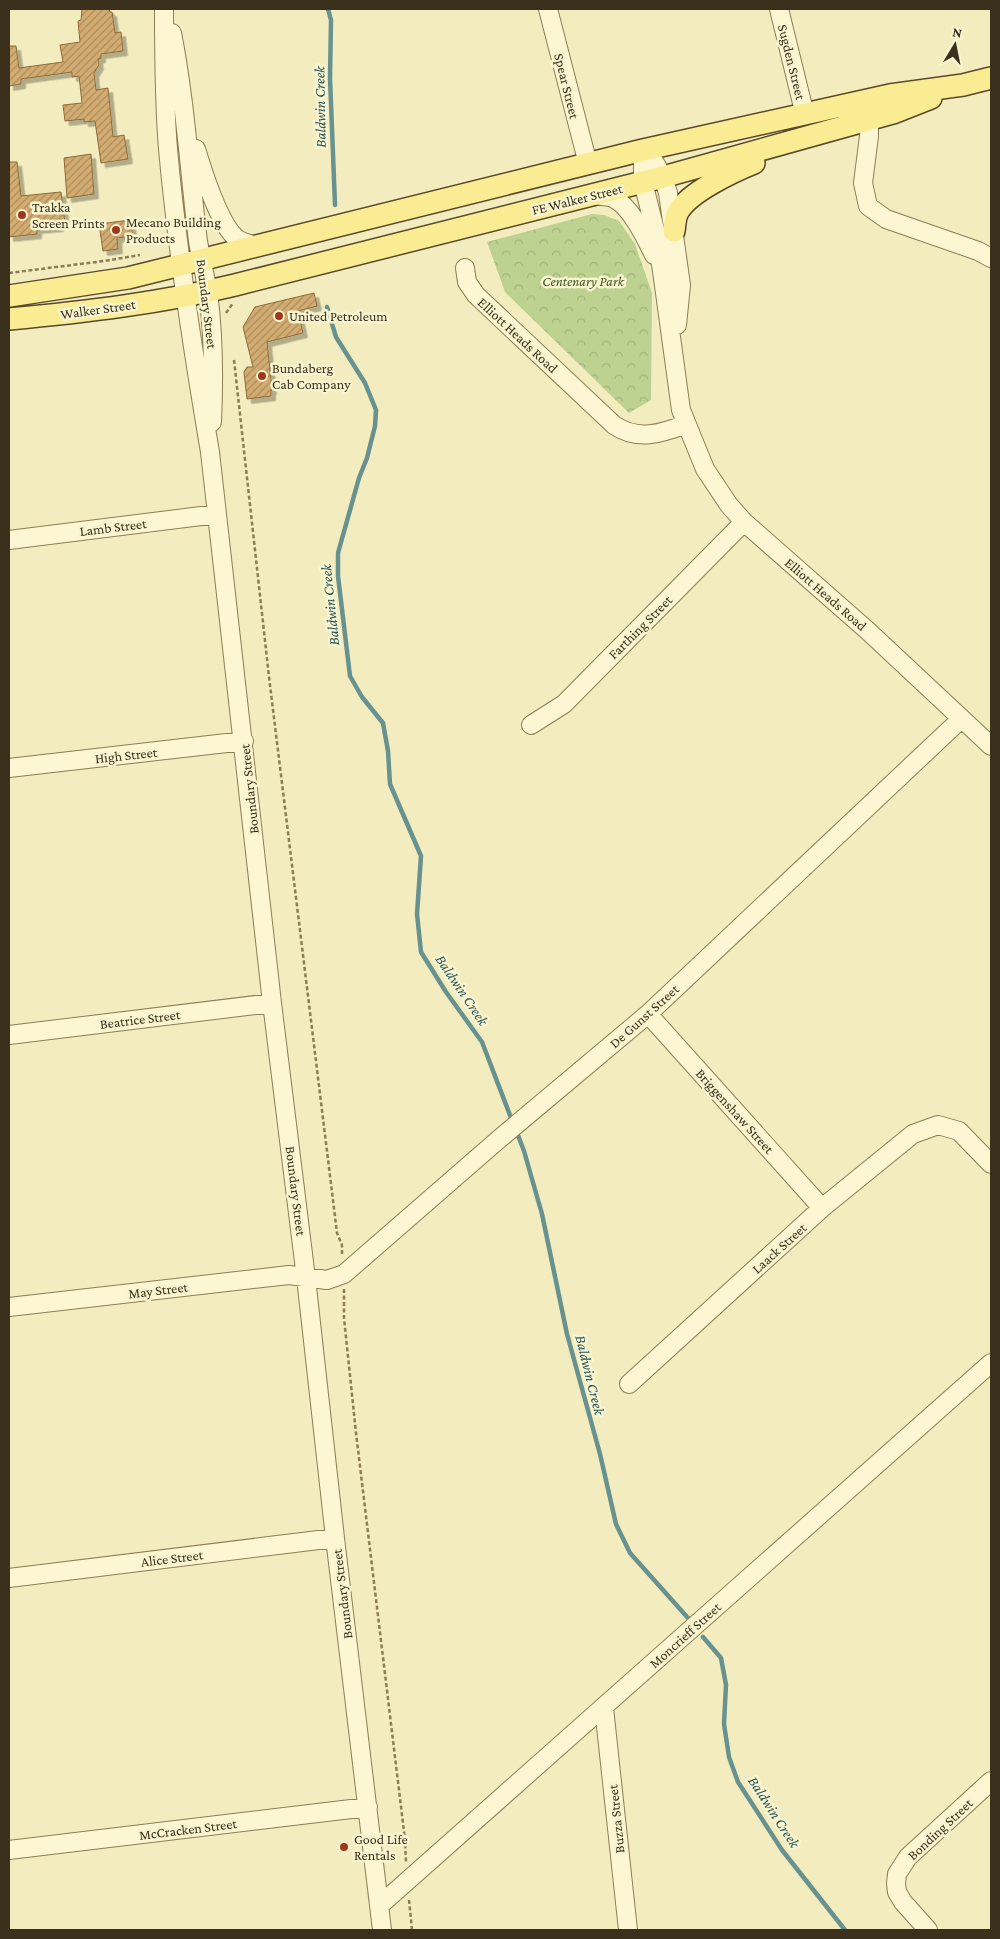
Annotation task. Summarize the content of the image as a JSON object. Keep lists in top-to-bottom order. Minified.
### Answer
{"streets":{"main road":["FE Walker Street","Walker Street"],"street":["Sugden Street","Spear Street","Boundary Street","Elliott Heads Road","Lamb Street","Farthing Street","High Street","De Gunst Street","Beatrice Street","Briggenshaw Street","Laack Street","May Street","Alice Street","Moncrieff Street","Buzza Street","McCracken Street","Bonding Street"]},"crossings":[["Sugden Street","FE Walker Street"],["Spear Street","FE Walker Street"],["FE Walker Street","Boundary Street"],["FE Walker Street","Walker Street"],["FE Walker Street","Elliott Heads Road"],["Boundary Street","Walker Street"],["Boundary Street","Lamb Street"],["Boundary Street","High Street"],["Boundary Street","De Gunst Street"],["Boundary Street","Beatrice Street"],["Boundary Street","May Street"],["Boundary Street","Alice Street"],["Boundary Street","Moncrieff Street"],["Boundary Street","McCracken Street"],["Elliott Heads Road","Farthing Street"],["Elliott Heads Road","De Gunst Street"],["De Gunst Street","Briggenshaw Street"],["De Gunst Street","May Street"],["Briggenshaw Street","Laack Street"],["Moncrieff Street","Buzza Street"]],"water":["Baldwin Creek"],"parks":["Centenary Park"],"places":["Trakka Screen Prints","Mecano Building Products","United Petroleum","Bundaberg Cab Company","Good Life Rentals"],"north":"top"}
